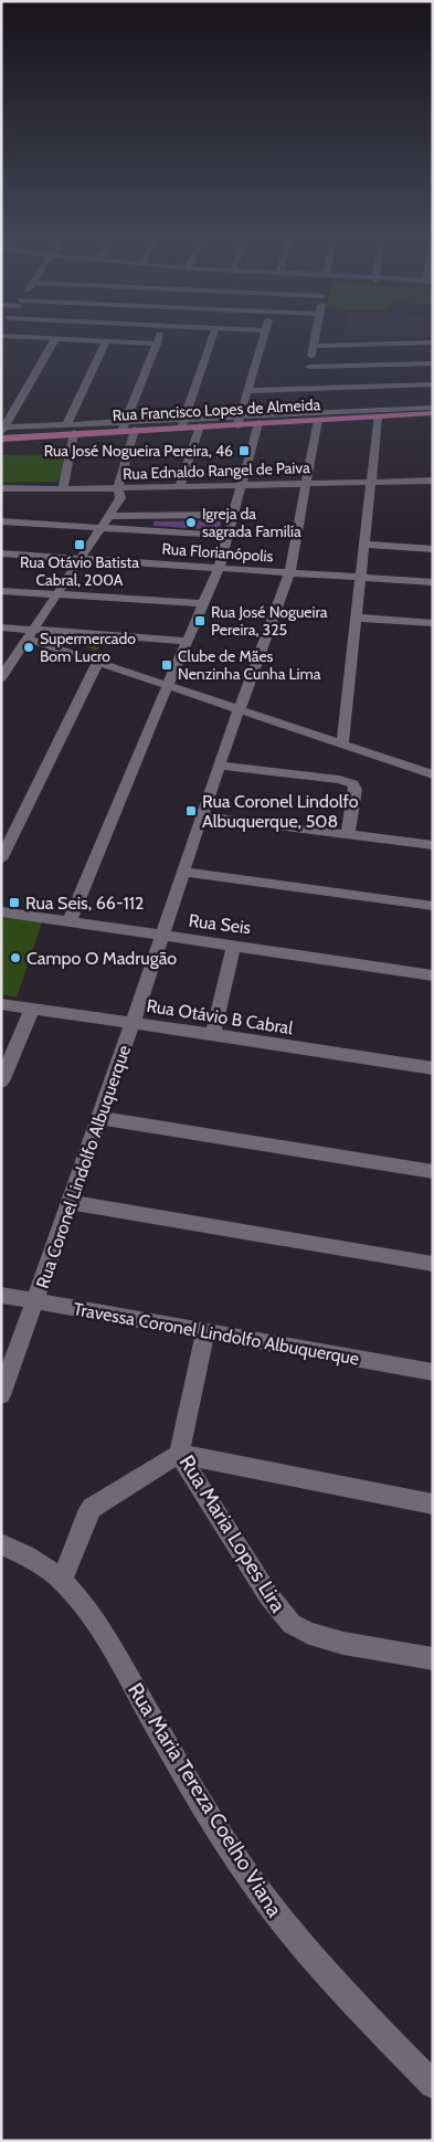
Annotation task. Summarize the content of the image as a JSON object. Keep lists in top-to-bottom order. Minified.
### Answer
{"streets":{"main road":["Rua Francisco Lopes de Almeida"],"street":["Rua Ednaldo Rangel de Paiva","Rua Florianópolis","Rua Seis","Rua Otávio B Cabral","Rua Coronel Lindolfo Albuquerque","Travessa Coronel Lindolfo Albuquerque","Rua Maria Lopes Lira","Rua Maria Tereza Coelho Viana"]},"crossings":[["Rua Francisco Lopes de Almeida","Rua Coronel Lindolfo Albuquerque"],["Rua Ednaldo Rangel de Paiva","Rua Coronel Lindolfo Albuquerque"],["Rua Florianópolis","Rua Coronel Lindolfo Albuquerque"],["Rua Seis","Rua Coronel Lindolfo Albuquerque"],["Rua Otávio B Cabral","Rua Coronel Lindolfo Albuquerque"],["Rua Coronel Lindolfo Albuquerque","Travessa Coronel Lindolfo Albuquerque"],["Travessa Coronel Lindolfo Albuquerque","Rua Maria Lopes Lira"]],"places":{"transit":["Rua José Nogueira Pereira, 46","Rua Otávio Batista Cabral, 200A","Rua José Nogueira Pereira, 325","Clube de Mães Nenzinha Cunha Lima","Rua Coronel Lindolfo Albuquerque, 508","Rua Seis, 66-112"],"other":["Igreja da sagrada Familía","Supermercado Bom Lucro","Campo O Madrugão"]}}
